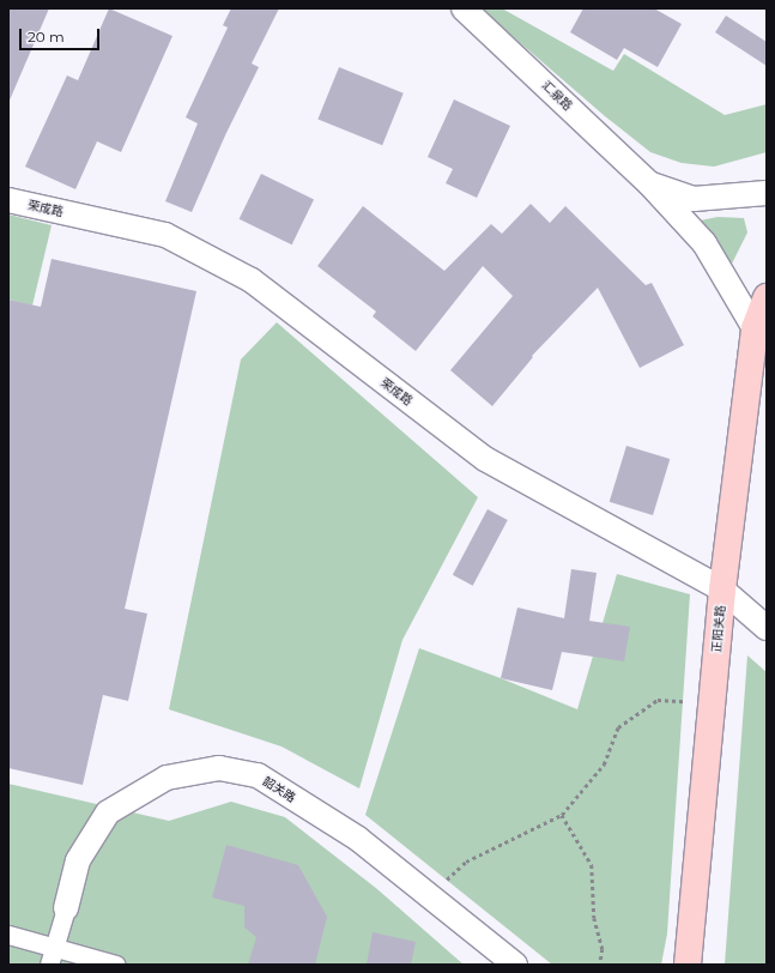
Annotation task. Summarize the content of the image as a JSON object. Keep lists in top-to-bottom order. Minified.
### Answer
{"streets":{"main road":["正阳关路"],"street":["汇泉路","荣成路","韶关路"]},"crossings":[["汇泉路","正阳关路"],["荣成路","正阳关路"]],"scale_bar":"20 m"}
